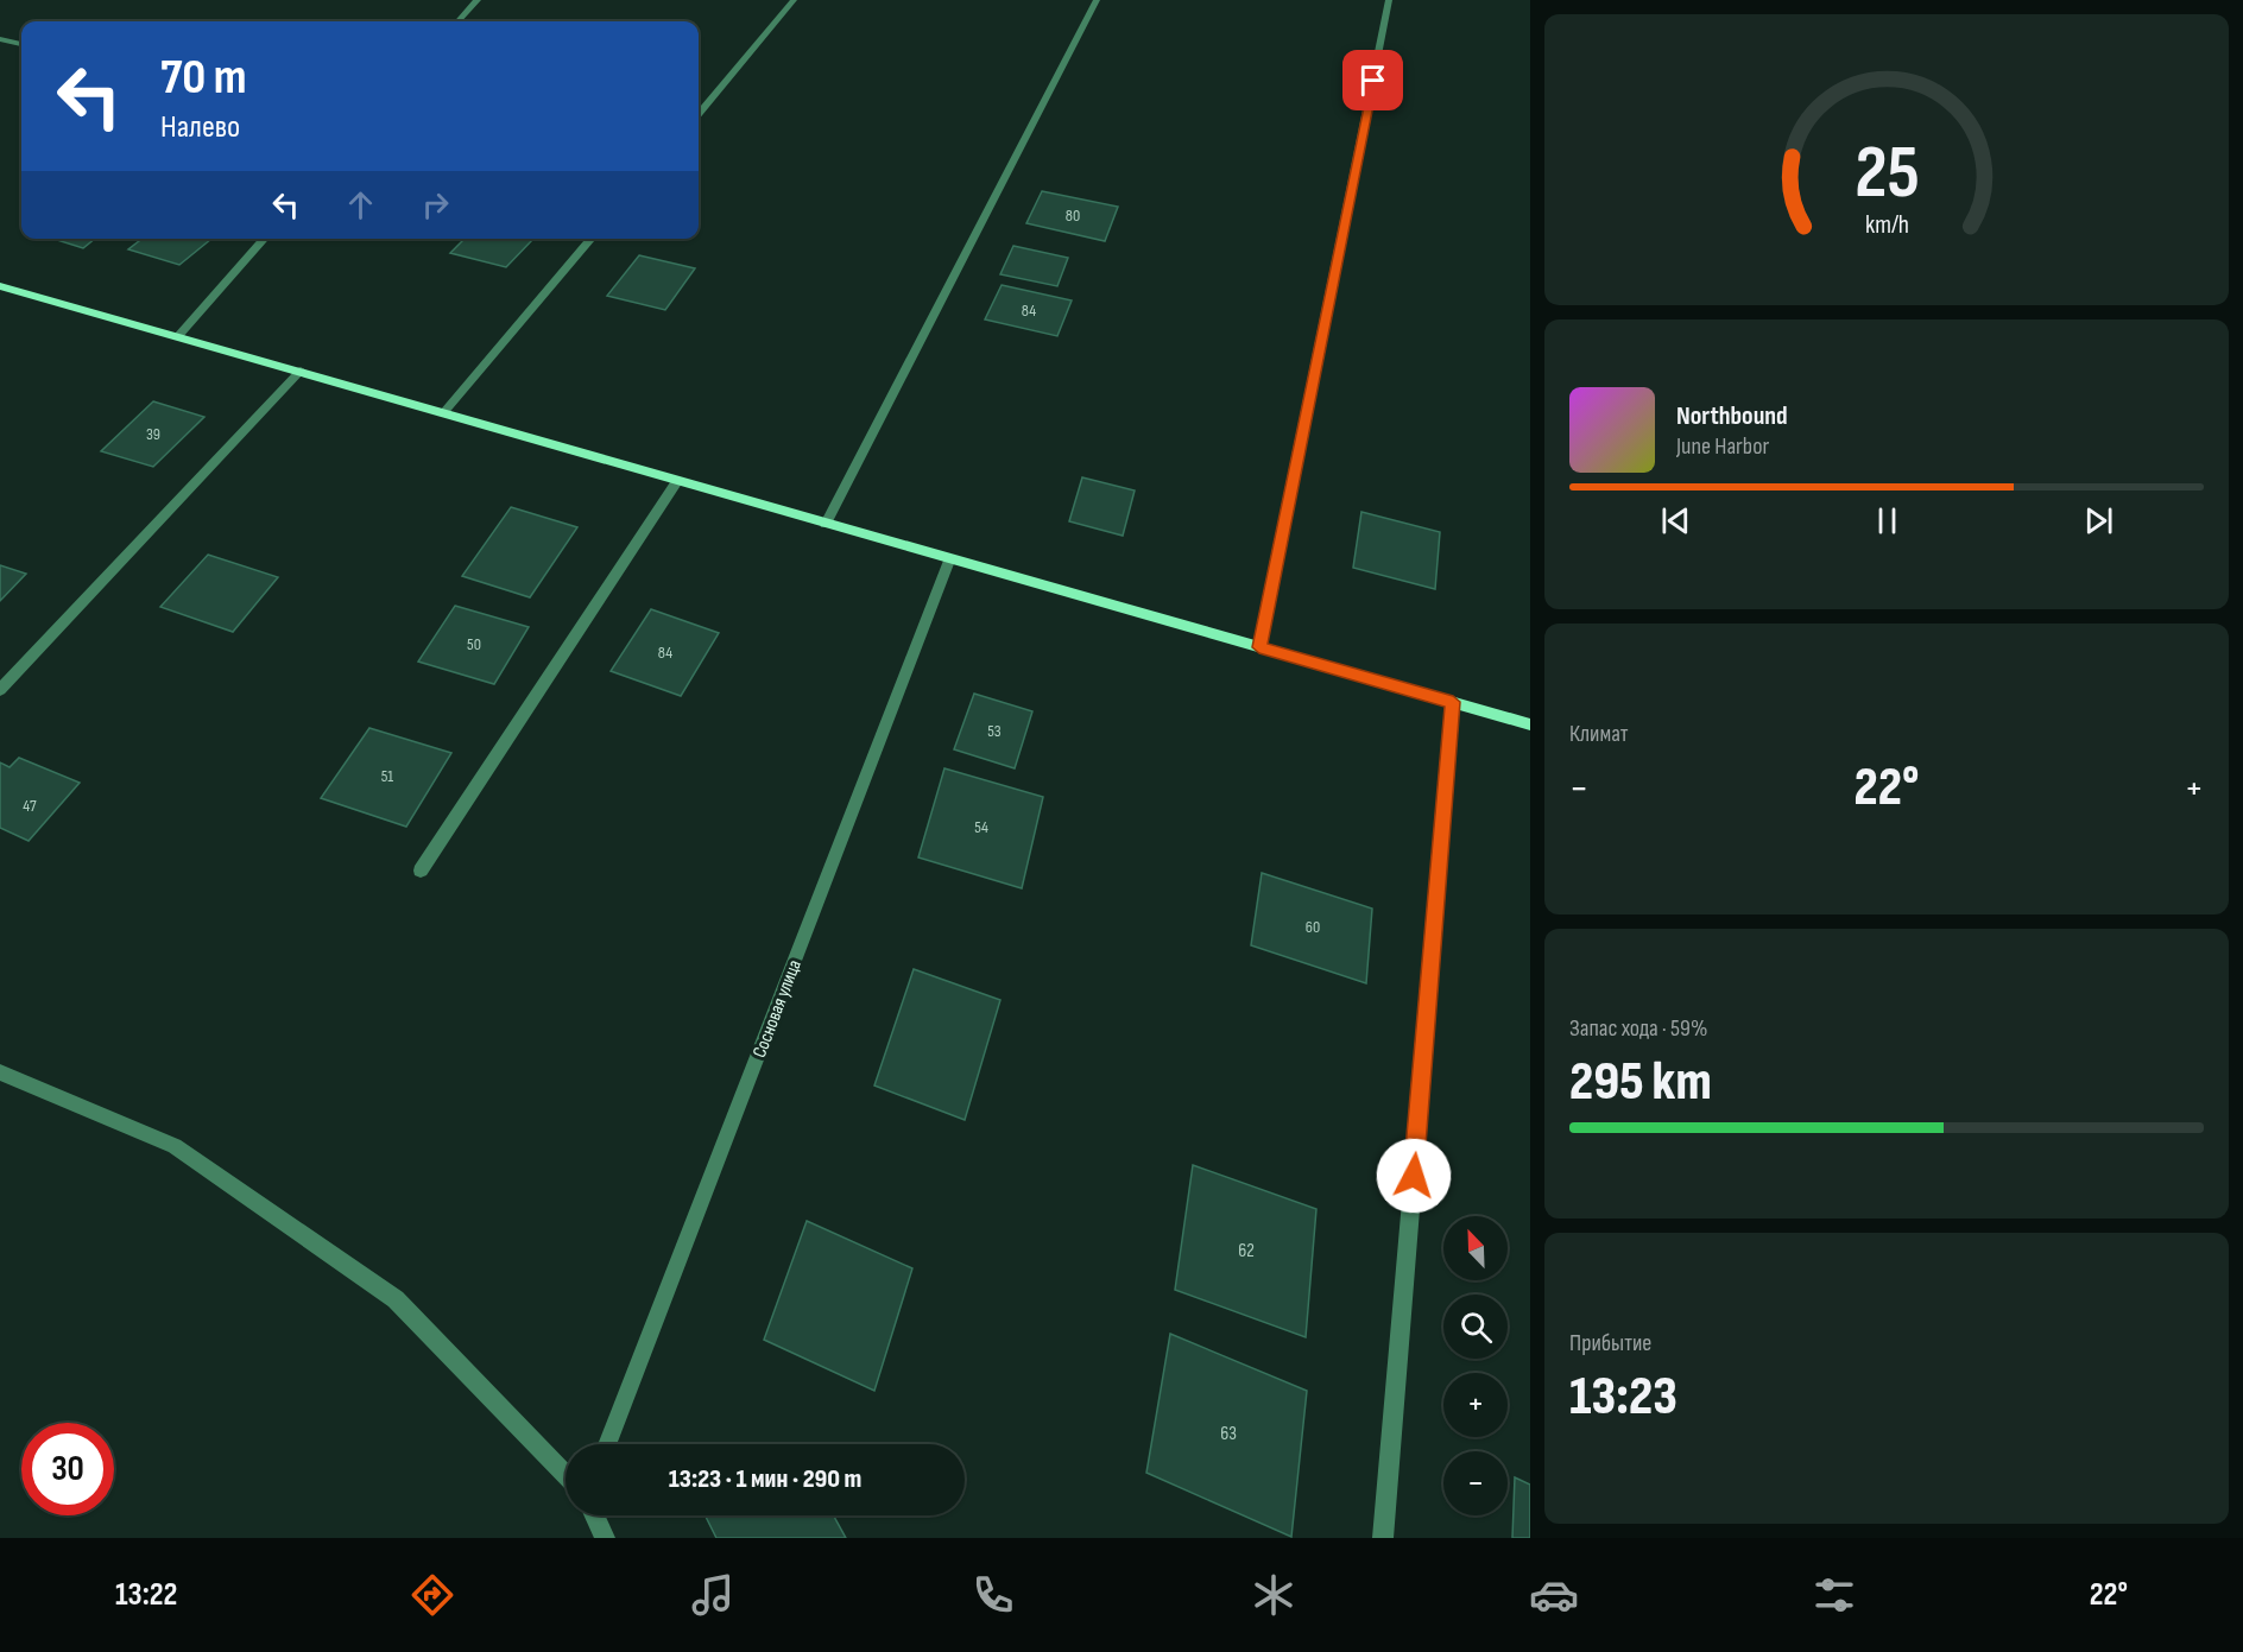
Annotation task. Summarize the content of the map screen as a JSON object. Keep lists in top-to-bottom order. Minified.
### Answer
{"streets":{"street":["Сосновая улица"]},"house_numbers":["80","84","39","50","84","53","51","47","54","60","62","63"],"north":"top left","page":{"turn":["70 m","Налево"],"song":["Northbound","June Harbor"],"tile":["Климат",["Запас хода · 59%","295 km"],["Прибытие","13:23"]],"heat":["−","22°","+"],"map_buttons":["+","−"],"limit":"30","trip":"13:23 · 1 мин · 290 m","tabs":["13:22","22°"],"gauge":["25","km/h"]}}
